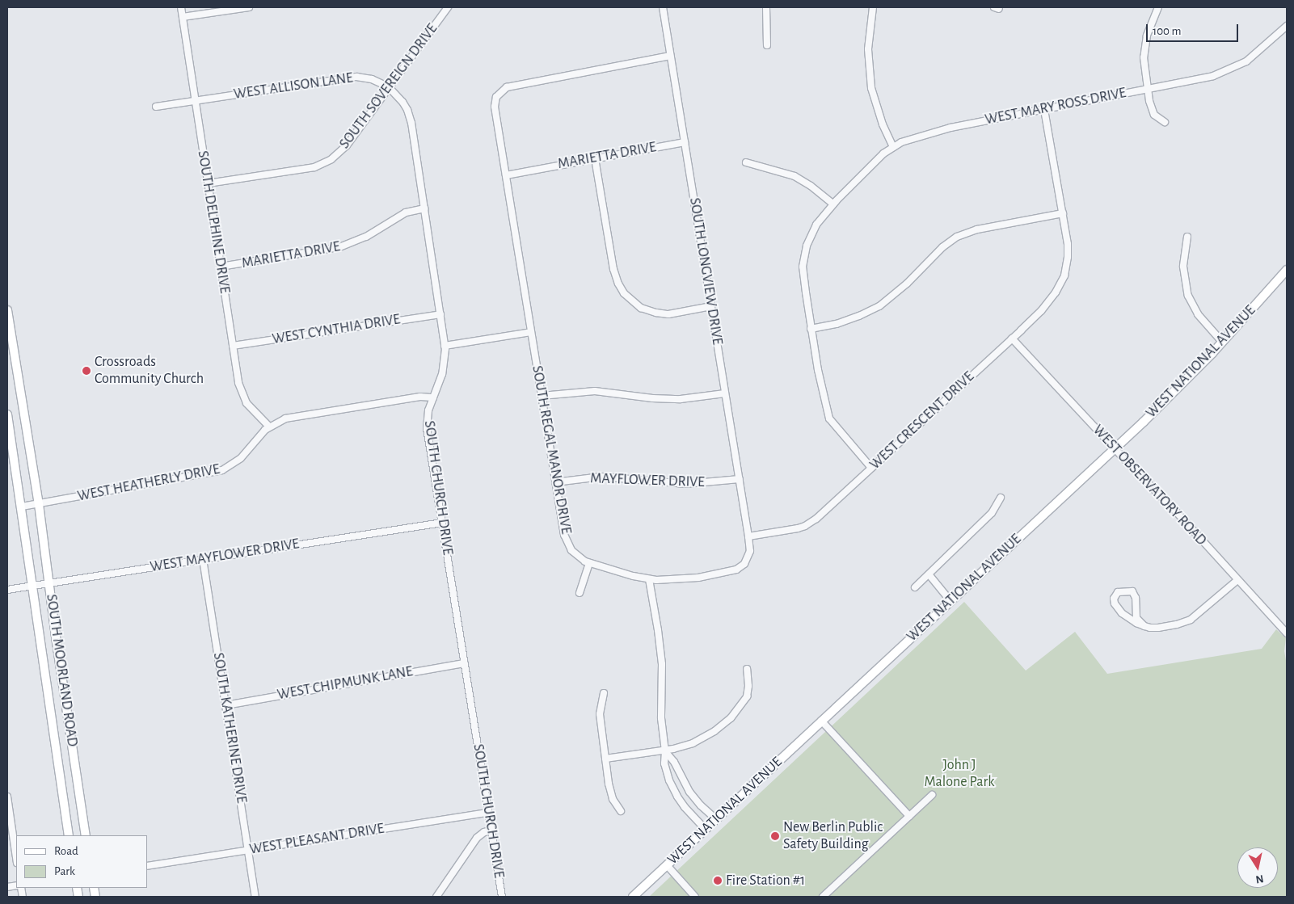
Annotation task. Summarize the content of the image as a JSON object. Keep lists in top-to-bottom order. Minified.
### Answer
{"streets":{"main road":["WEST NATIONAL AVENUE","SOUTH MOORLAND ROAD"],"street":["WEST ALLISON LANE","SOUTH SOVEREIGN DRIVE","WEST MARY ROSS DRIVE","MARIETTA DRIVE","SOUTH DELPHINE DRIVE","SOUTH LONGVIEW DRIVE","WEST CYNTHIA DRIVE","WEST CRESCENT DRIVE","SOUTH REGAL MANOR DRIVE","MAYFLOWER DRIVE","WEST HEATHERLY DRIVE","WEST OBSERVATORY ROAD","SOUTH CHURCH DRIVE","WEST MAYFLOWER DRIVE","WEST CHIPMUNK LANE","SOUTH KATHERINE DRIVE","WEST PLEASANT DRIVE"]},"crossings":[["WEST ALLISON LANE","SOUTH SOVEREIGN DRIVE"],["WEST ALLISON LANE","SOUTH DELPHINE DRIVE"],["WEST ALLISON LANE","SOUTH CHURCH DRIVE"],["SOUTH SOVEREIGN DRIVE","SOUTH DELPHINE DRIVE"],["SOUTH SOVEREIGN DRIVE","SOUTH CHURCH DRIVE"],["WEST MARY ROSS DRIVE","WEST CRESCENT DRIVE"],["MARIETTA DRIVE","SOUTH DELPHINE DRIVE"],["MARIETTA DRIVE","SOUTH LONGVIEW DRIVE"],["MARIETTA DRIVE","SOUTH REGAL MANOR DRIVE"],["MARIETTA DRIVE","SOUTH CHURCH DRIVE"],["SOUTH DELPHINE DRIVE","WEST CYNTHIA DRIVE"],["SOUTH DELPHINE DRIVE","WEST HEATHERLY DRIVE"],["SOUTH LONGVIEW DRIVE","WEST CRESCENT DRIVE"],["SOUTH LONGVIEW DRIVE","SOUTH REGAL MANOR DRIVE"],["SOUTH LONGVIEW DRIVE","MAYFLOWER DRIVE"],["WEST CYNTHIA DRIVE","SOUTH CHURCH DRIVE"],["WEST NATIONAL AVENUE","WEST OBSERVATORY ROAD"],["WEST CRESCENT DRIVE","WEST OBSERVATORY ROAD"],["SOUTH REGAL MANOR DRIVE","MAYFLOWER DRIVE"],["WEST HEATHERLY DRIVE","SOUTH CHURCH DRIVE"],["WEST HEATHERLY DRIVE","SOUTH MOORLAND ROAD"],["SOUTH CHURCH DRIVE","WEST MAYFLOWER DRIVE"],["SOUTH CHURCH DRIVE","WEST CHIPMUNK LANE"],["SOUTH CHURCH DRIVE","WEST PLEASANT DRIVE"],["WEST MAYFLOWER DRIVE","SOUTH MOORLAND ROAD"],["WEST MAYFLOWER DRIVE","SOUTH KATHERINE DRIVE"],["WEST CHIPMUNK LANE","SOUTH KATHERINE DRIVE"],["SOUTH KATHERINE DRIVE","WEST PLEASANT DRIVE"]],"parks":["John J Malone Park"],"places":["Crossroads Community Church","New Berlin Public Safety Building","Fire Station #1"],"legend":["Road","Park"],"scale_bar":"100 m","north":"bottom"}
